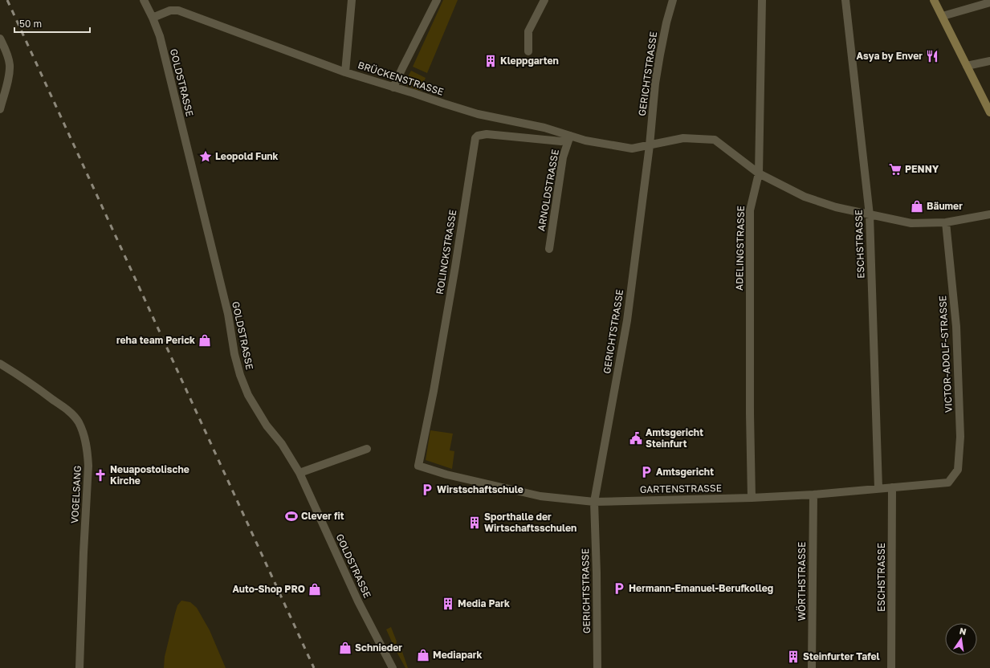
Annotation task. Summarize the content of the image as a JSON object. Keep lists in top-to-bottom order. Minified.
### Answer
{"streets":{"street":["GERICHTSTRASSE","BRÜCKENSTRASSE","GOLDSTRASSE","ARNOLDSTRASSE","ESCHSTRASSE","ADELINGSTRASSE","ROLINCKSTRASSE","VICTOR-ADOLF-STRASSE","GARTENSTRASSE","VOGELSANG","WÖRTHSTRASSE"]},"crossings":[["GERICHTSTRASSE","BRÜCKENSTRASSE"],["GERICHTSTRASSE","GARTENSTRASSE"],["BRÜCKENSTRASSE","GOLDSTRASSE"],["BRÜCKENSTRASSE","ARNOLDSTRASSE"],["BRÜCKENSTRASSE","ESCHSTRASSE"],["BRÜCKENSTRASSE","ADELINGSTRASSE"],["BRÜCKENSTRASSE","ROLINCKSTRASSE"],["BRÜCKENSTRASSE","VICTOR-ADOLF-STRASSE"],["ARNOLDSTRASSE","ROLINCKSTRASSE"],["ESCHSTRASSE","GARTENSTRASSE"],["ADELINGSTRASSE","GARTENSTRASSE"],["ROLINCKSTRASSE","GARTENSTRASSE"],["VICTOR-ADOLF-STRASSE","GARTENSTRASSE"],["GARTENSTRASSE","WÖRTHSTRASSE"]],"places":{"restaurant":["Asya by Enver"],"building":["Kleppgarten","Sporthalle der Wirtschaftsschulen","Media Park","Steinfurter Tafel"],"place":["Leopold Funk"],"supermarket":["PENNY"],"shop":["Bäumer","reha team Perick","Auto-Shop PRO","Schnieder","Mediapark"],"public building":["Amtsgericht Steinfurt"],"parking":["Amtsgericht","Wirstschaftschule","Hermann-Emanuel-Berufkolleg"],"church":["Neuapostolische Kirche"],"sports":["Clever fit"]},"scale_bar":"50 m","north":"top"}
